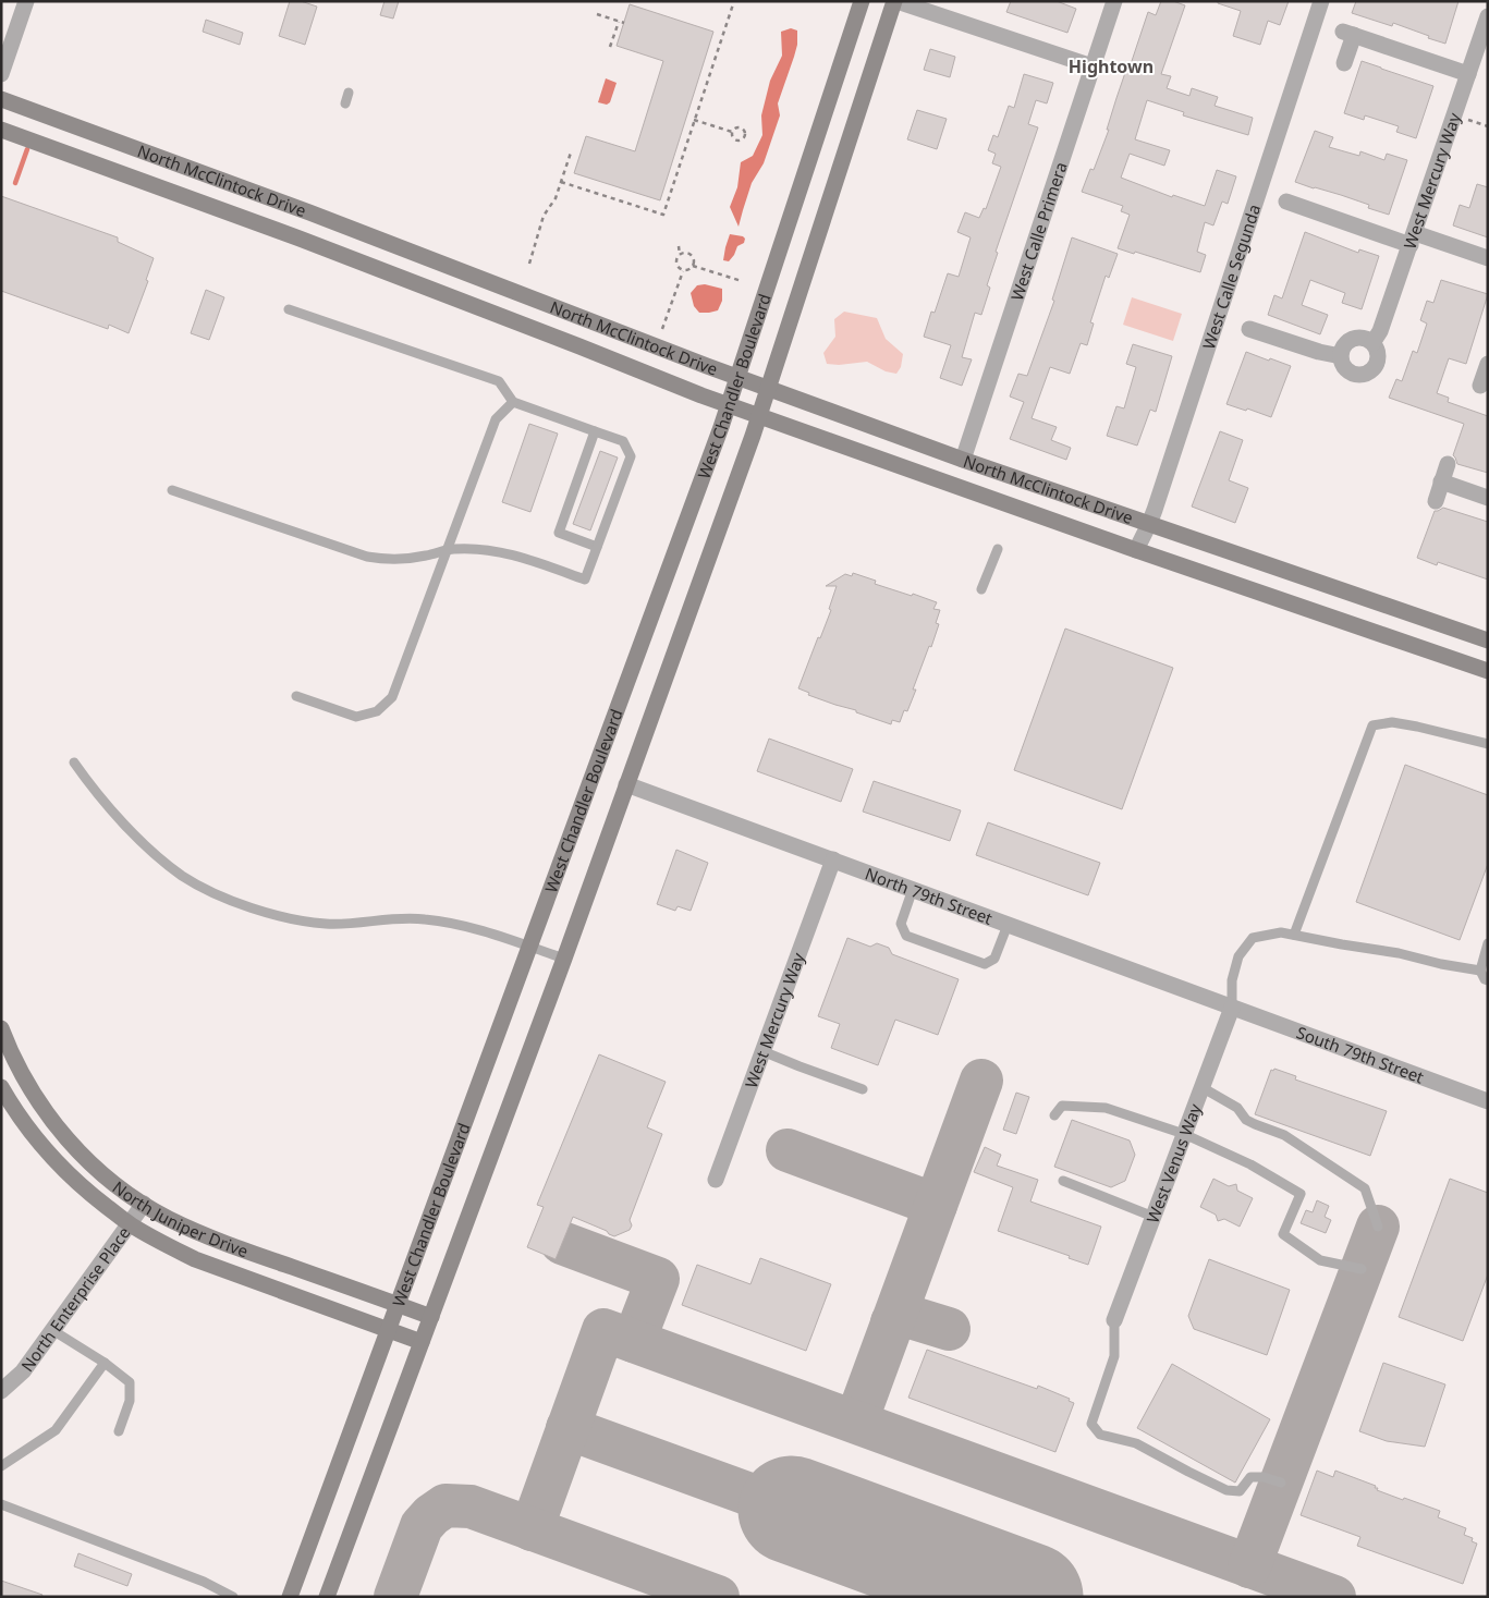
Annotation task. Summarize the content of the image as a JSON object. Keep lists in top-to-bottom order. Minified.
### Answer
{"streets":{"main road":["North McClintock Drive","West Chandler Boulevard","North Juniper Drive"],"street":["West Mercury Way","West Calle Primera","West Calle Segunda","North 79th Street","South 79th Street","West Venus Way","North Enterprise Place"]},"crossings":[["North McClintock Drive","West Calle Primera"],["North McClintock Drive","West Calle Segunda"],["North McClintock Drive","West Chandler Boulevard"],["West Mercury Way","North 79th Street"],["West Chandler Boulevard","North 79th Street"],["West Chandler Boulevard","North Juniper Drive"],["North 79th Street","South 79th Street"],["North 79th Street","West Venus Way"],["South 79th Street","West Venus Way"],["North Juniper Drive","North Enterprise Place"]],"districts":["Hightown"]}
